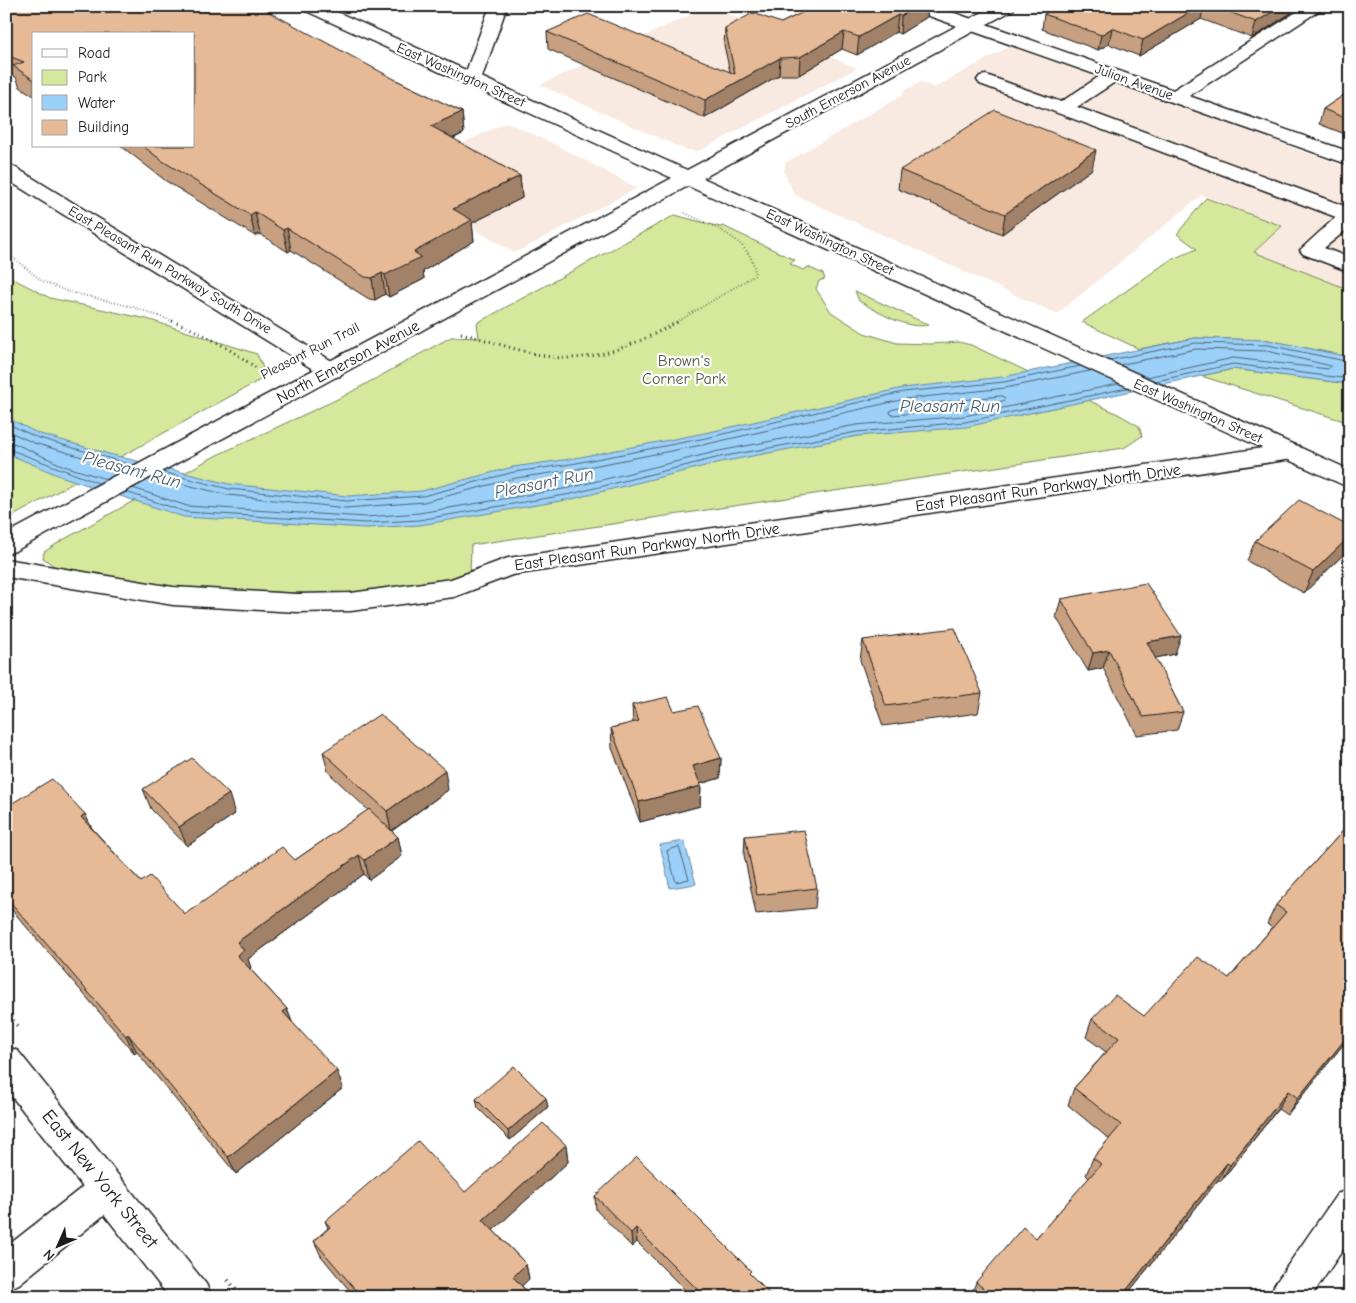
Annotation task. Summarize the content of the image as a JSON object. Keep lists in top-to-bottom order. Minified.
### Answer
{"streets":{"main road":["East Washington Street","Julian Avenue","South Emerson Avenue","East Pleasant Run Parkway South Drive","North Emerson Avenue","East Pleasant Run Parkway North Drive","East New York Street"],"path":["Pleasant Run Trail"]},"crossings":[["East Washington Street","South Emerson Avenue"],["East Washington Street","North Emerson Avenue"],["East Washington Street","East Pleasant Run Parkway North Drive"],["Julian Avenue","South Emerson Avenue"],["South Emerson Avenue","North Emerson Avenue"],["East Pleasant Run Parkway South Drive","North Emerson Avenue"]],"water":["Pleasant Run"],"parks":["Brown's Corner Park"],"legend":["Road","Park","Water","Building"],"north":"bottom left"}
